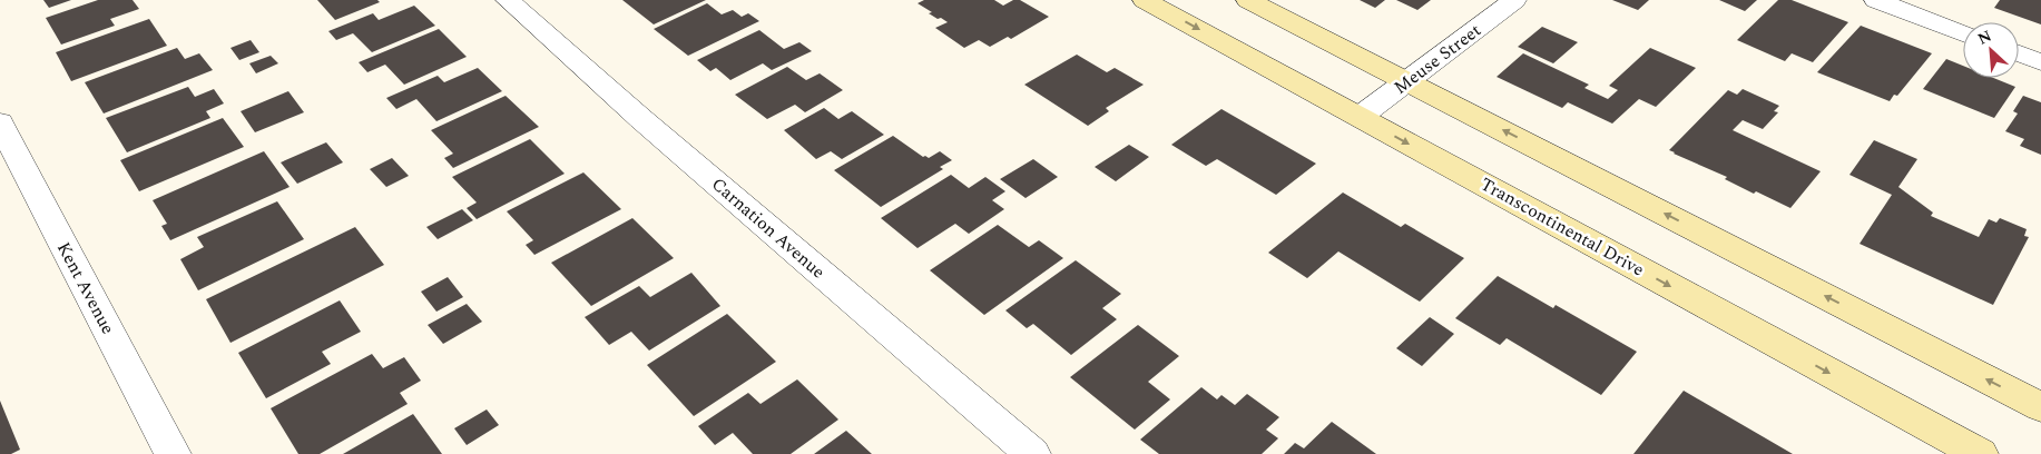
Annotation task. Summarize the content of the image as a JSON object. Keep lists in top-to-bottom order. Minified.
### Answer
{"streets":{"street":["Meuse Street","Transcontinental Drive","Carnation Avenue","Kent Avenue"]},"crossings":[["Meuse Street","Transcontinental Drive"]],"north":"top left"}
